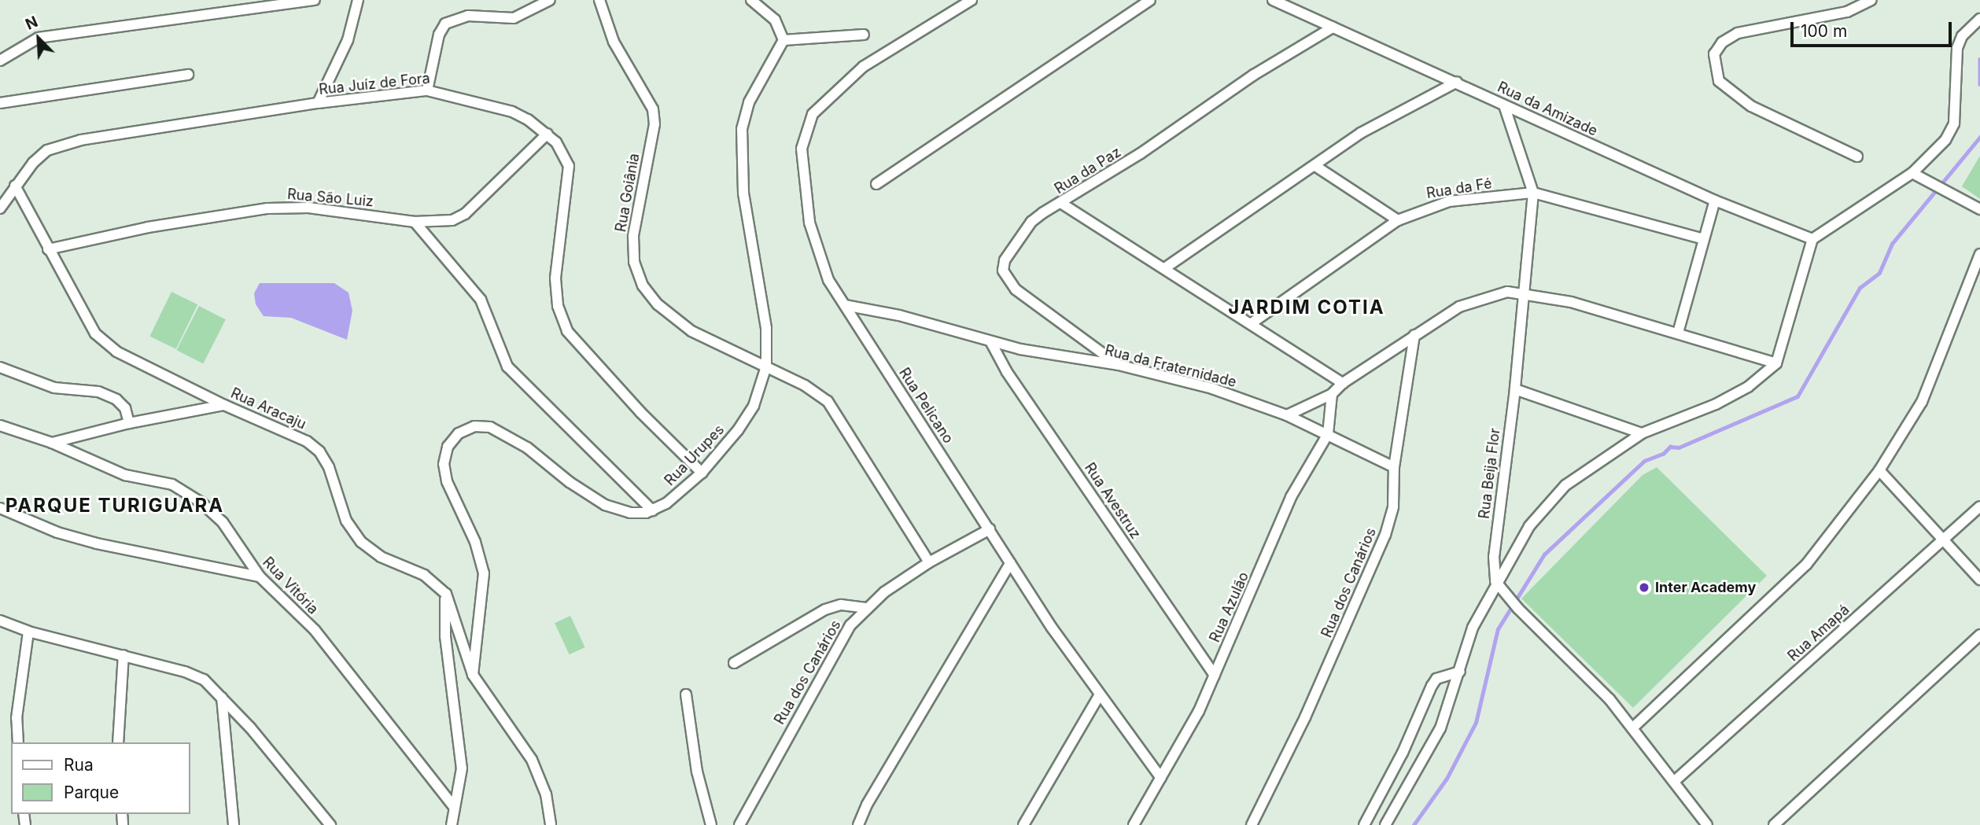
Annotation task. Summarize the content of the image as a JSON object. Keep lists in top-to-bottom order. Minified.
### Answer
{"streets":{"street":["Rua Juíz de Fora","Rua da Amizade","Rua da Paz","Rua da Fé","Rua Goiânia","Rua São Luiz","Rua da Fraternidade","Rua Pelicano","Rua Aracaju","Rua Urupes","Rua Beija Flor","Rua Avestruz","Rua dos Canários","Rua Vitória","Rua Azulão","Rua Amapá"]},"crossings":[["Rua Juíz de Fora","Rua São Luiz"],["Rua Juíz de Fora","Rua Aracaju"],["Rua Juíz de Fora","Rua Urupes"],["Rua da Amizade","Rua da Paz"],["Rua da Amizade","Rua Beija Flor"],["Rua da Paz","Rua da Fraternidade"],["Rua da Fé","Rua Beija Flor"],["Rua Goiânia","Rua Urupes"],["Rua São Luiz","Rua Aracaju"],["Rua da Fraternidade","Rua Pelicano"],["Rua da Fraternidade","Rua Avestruz"],["Rua da Fraternidade","Rua dos Canários"],["Rua da Fraternidade","Rua Azulão"],["Rua Pelicano","Rua dos Canários"],["Rua Pelicano","Rua Azulão"],["Rua Avestruz","Rua Azulão"]],"districts":["JARDIM COTIA","PARQUE TURIGUARA"],"places":["Inter Academy"],"legend":["Rua","Parque"],"scale_bar":"100 m","north":"top left"}
